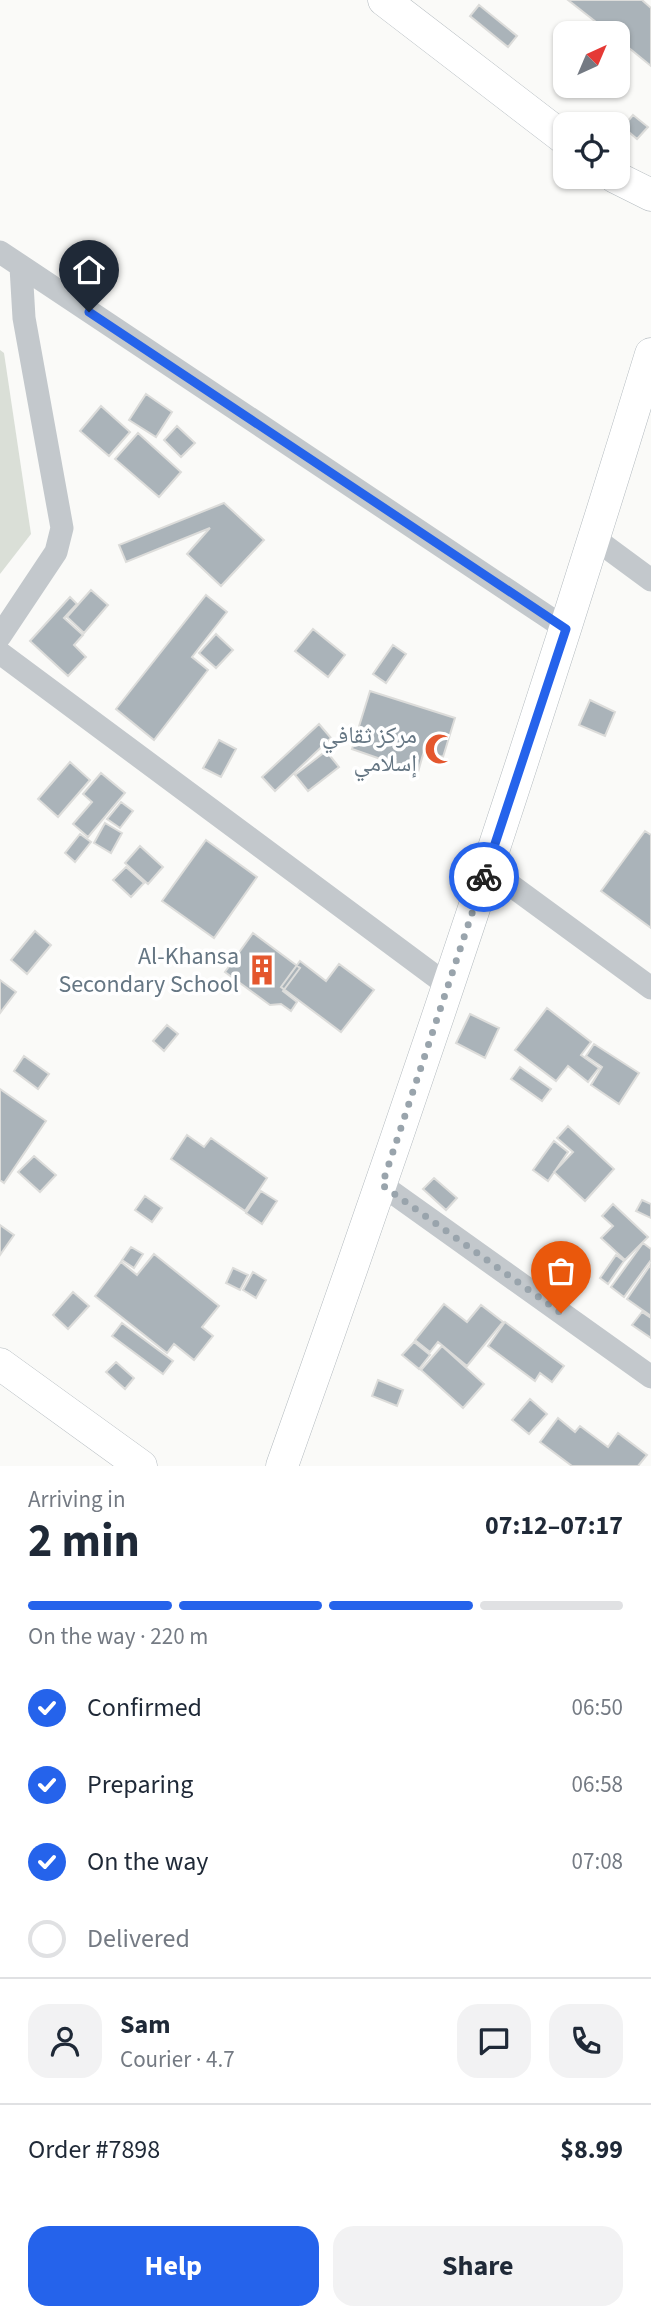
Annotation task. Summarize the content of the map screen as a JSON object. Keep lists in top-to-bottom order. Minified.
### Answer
{"places":{"mosque":["مركز ثقافي إسلامي"],"building":["Al-Khansa Secondary School"]},"north":"top right","page":{"heading":["2 min","Arriving in","07:12–07:17"],"panel":["Sam","Courier · 4.7","Order #7898","$8.99"],"bar":"On the way · 220 m","list":[["Confirmed","06:50"],["Preparing","06:58"],["On the way","07:08"],"Delivered"],"buttons":["Help","Share"]}}
